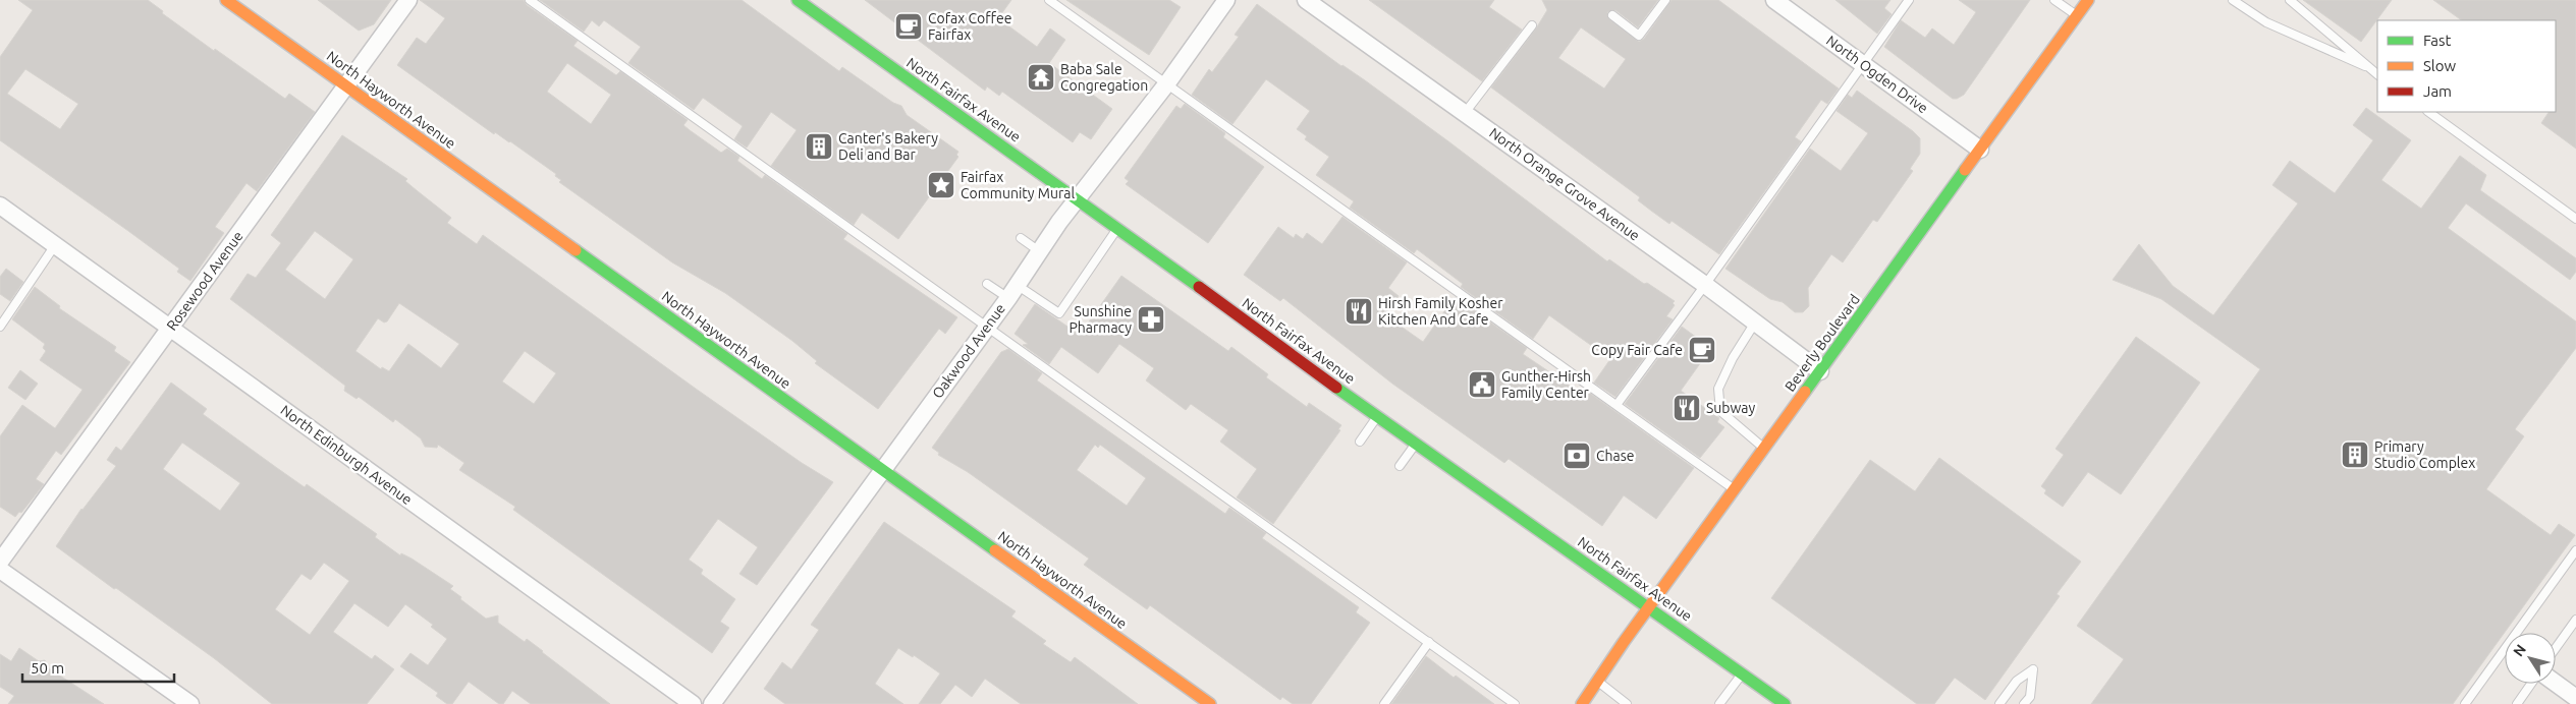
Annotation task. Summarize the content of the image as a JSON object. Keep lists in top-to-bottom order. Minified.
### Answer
{"streets":{"main road":["North Hayworth Avenue","North Fairfax Avenue","Beverly Boulevard"],"street":["North Ogden Drive","North Orange Grove Avenue","Rosewood Avenue","Oakwood Avenue","North Edinburgh Avenue"]},"crossings":[["North Ogden Drive","Beverly Boulevard"],["North Hayworth Avenue","Rosewood Avenue"],["North Hayworth Avenue","Oakwood Avenue"],["North Fairfax Avenue","Beverly Boulevard"],["North Fairfax Avenue","Oakwood Avenue"],["North Orange Grove Avenue","Beverly Boulevard"],["Rosewood Avenue","North Edinburgh Avenue"]],"places":{"cafe":["Cofax Coffee Fairfax","Copy Fair Cafe"],"temple":["Baba Sale Congregation"],"building":["Canter's Bakery Deli and Bar","Primary Studio Complex"],"place":["Fairfax Community Mural"],"restaurant":["Hirsh Family Kosher Kitchen And Cafe","Subway"],"pharmacy":["Sunshine Pharmacy"],"public building":["Gunther-Hirsh Family Center"],"bank":["Chase"]},"legend":["Fast","Slow","Jam"],"scale_bar":"50 m","north":"top left"}
